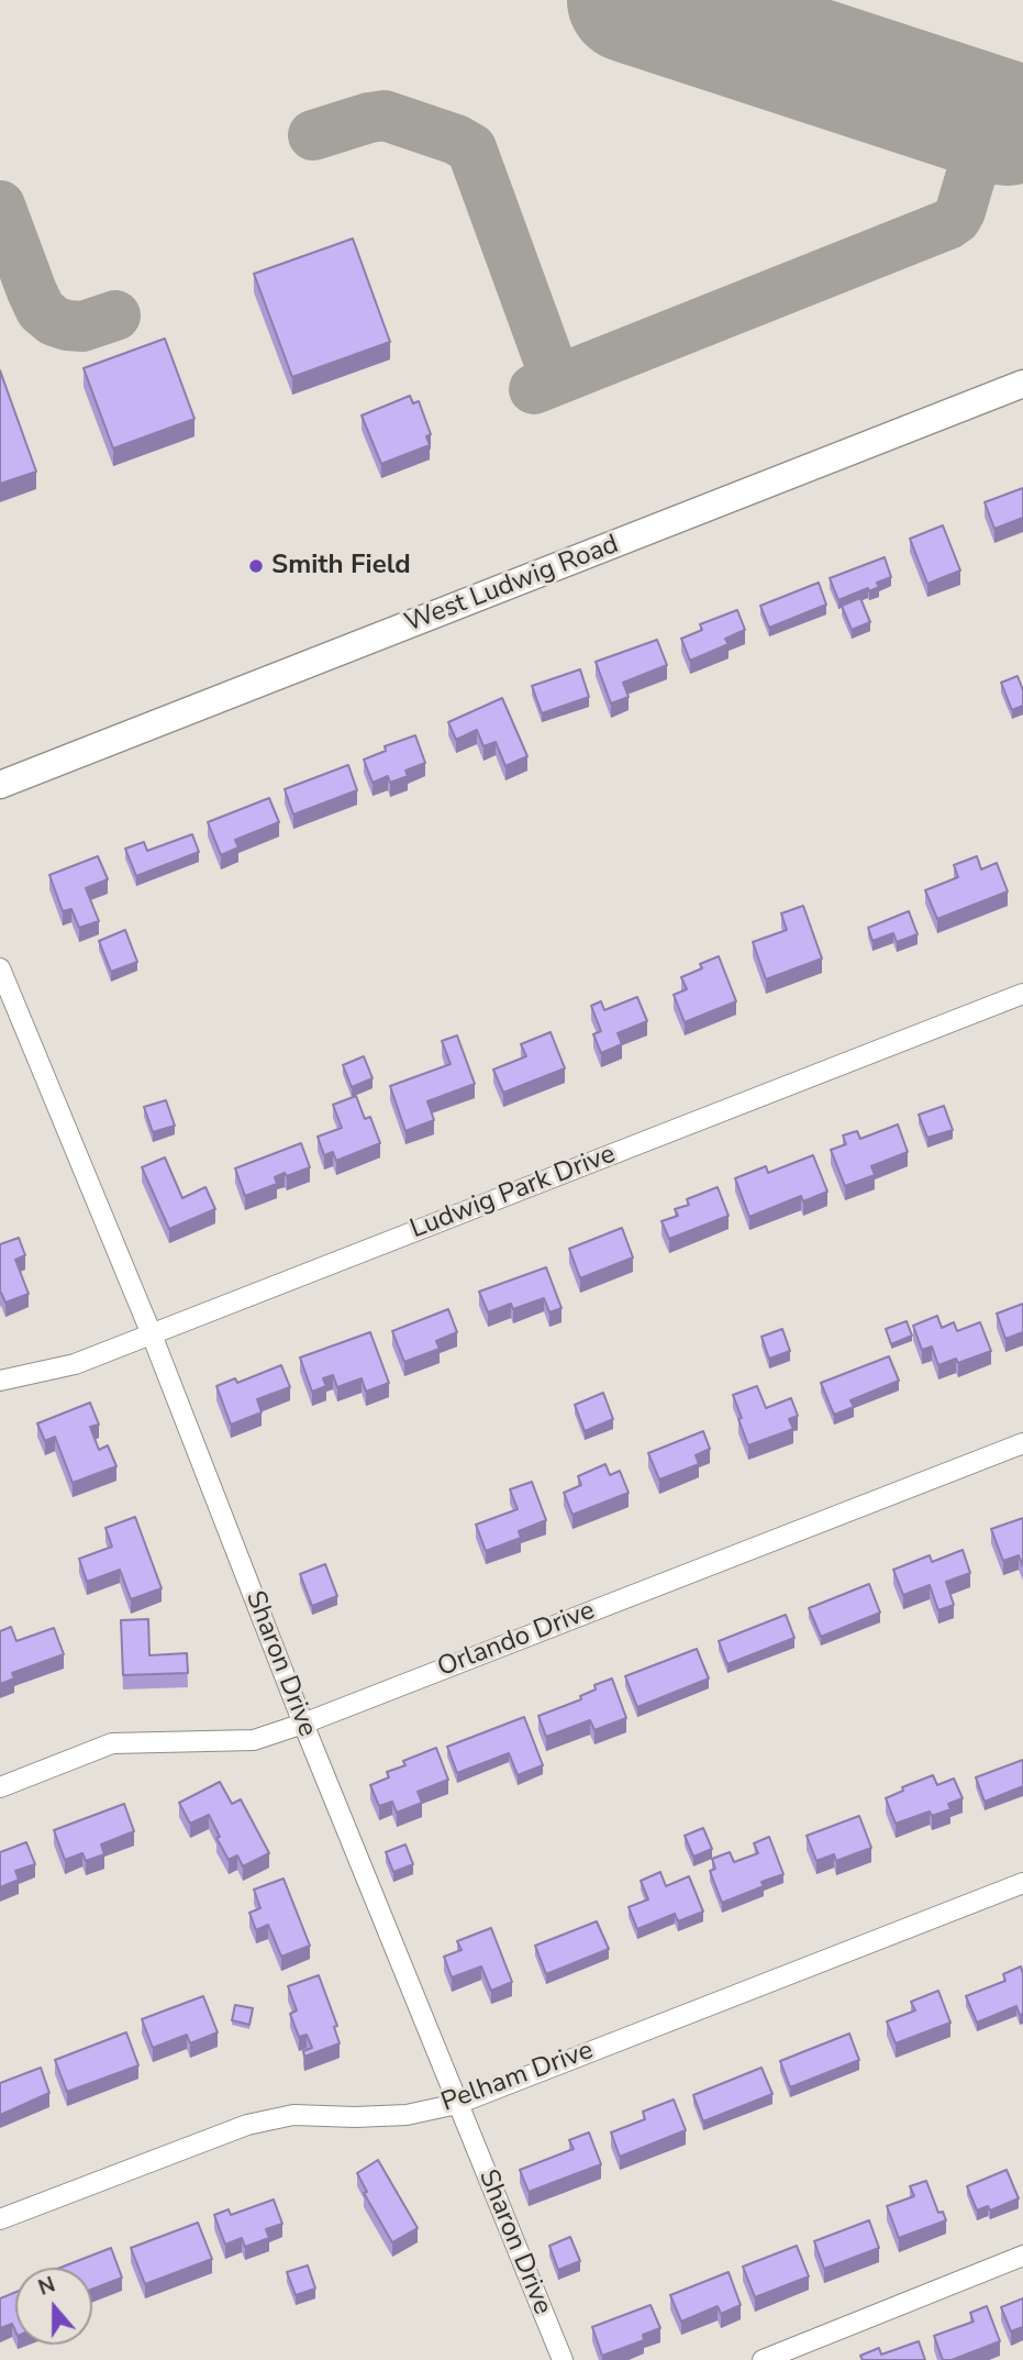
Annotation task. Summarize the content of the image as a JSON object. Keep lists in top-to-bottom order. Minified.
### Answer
{"streets":{"main road":["West Ludwig Road"],"street":["Ludwig Park Drive","Orlando Drive","Sharon Drive","Pelham Drive"]},"crossings":[["Ludwig Park Drive","Sharon Drive"],["Orlando Drive","Sharon Drive"],["Sharon Drive","Pelham Drive"]],"places":["Smith Field"],"north":"top"}
